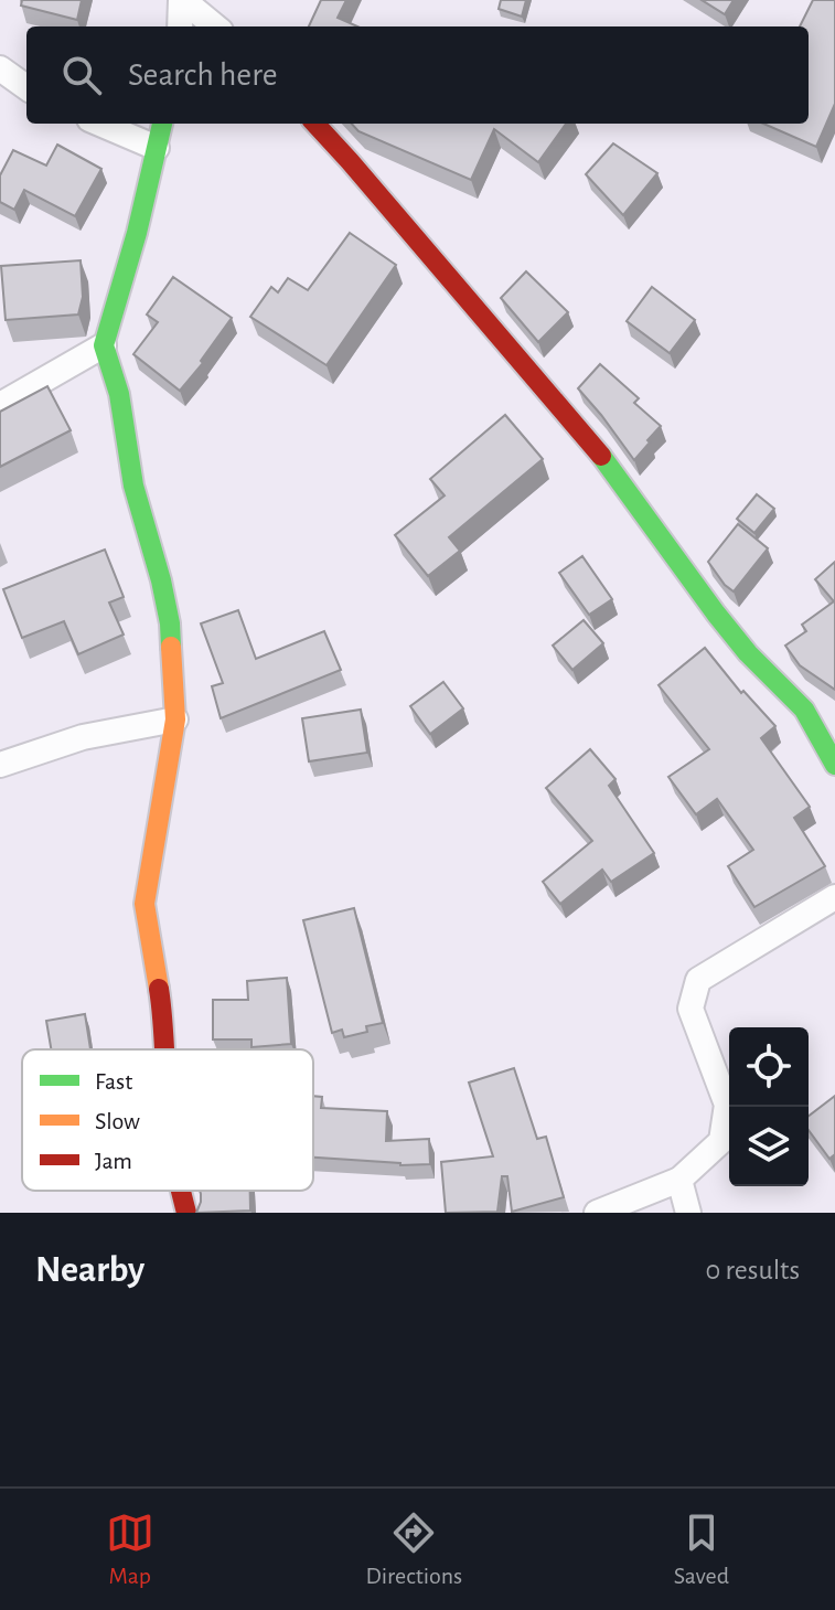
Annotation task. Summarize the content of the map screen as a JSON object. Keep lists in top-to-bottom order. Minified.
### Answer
{"legend":["Fast","Slow","Jam"],"page":{"search":"Search here","heading":["Nearby","0 results"],"nav":["Map","Directions","Saved"]}}
